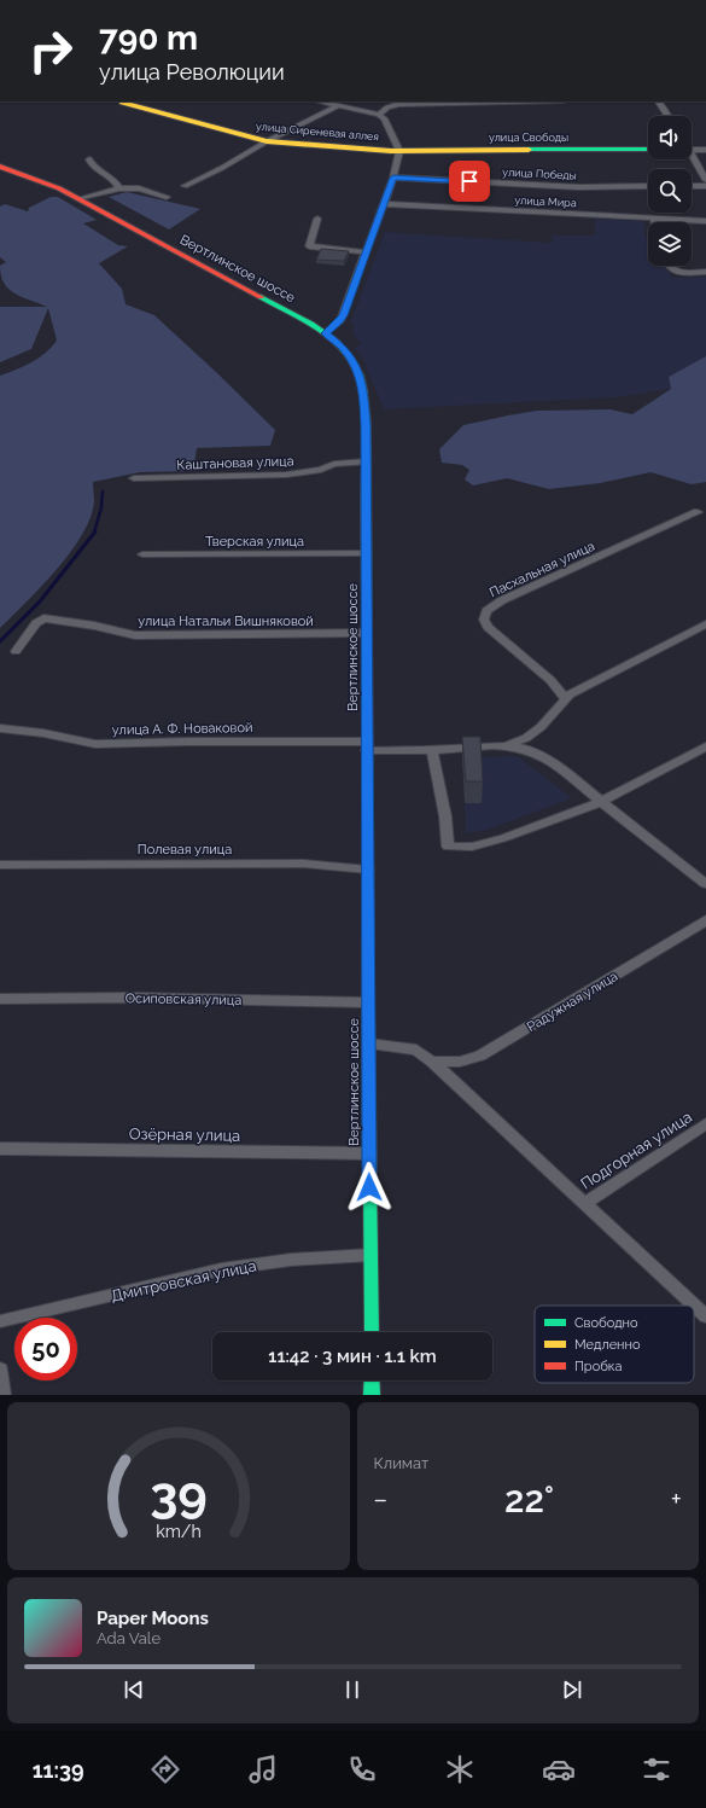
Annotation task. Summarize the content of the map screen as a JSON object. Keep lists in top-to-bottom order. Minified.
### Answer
{"streets":{"main road":["улица Сиреневая аллея","улица Свободы","Вертлинское шоссе"],"street":["улица Победы","улица Мира","Каштановая улица","Тверская улица","Пасхальная улица","улица Натальи Вишняковой","улица А. Ф. Новаковой","Полевая улица","Осиповская улица","Радужная улица","Озёрная улица","Подгорная улица","Дмитровская улица"]},"crossings":[["улица Сиреневая аллея","улица Свободы"],["Вертлинское шоссе","Каштановая улица"],["Вертлинское шоссе","Тверская улица"],["Вертлинское шоссе","улица Натальи Вишняковой"],["Вертлинское шоссе","улица А. Ф. Новаковой"],["Вертлинское шоссе","Полевая улица"],["Вертлинское шоссе","Осиповская улица"],["Вертлинское шоссе","Озёрная улица"],["Вертлинское шоссе","Дмитровская улица"]],"legend":["Свободно","Медленно","Пробка"],"page":{"turn":["790 m","улица Революции"],"limit":"50","trip":"11:42 · 3 мин · 1.1 km","tile":"Климат","heat":["−","22°","+"],"song":["Paper Moons","Ada Vale"],"tabs":"11:39","gauge":["39","km/h"]}}
